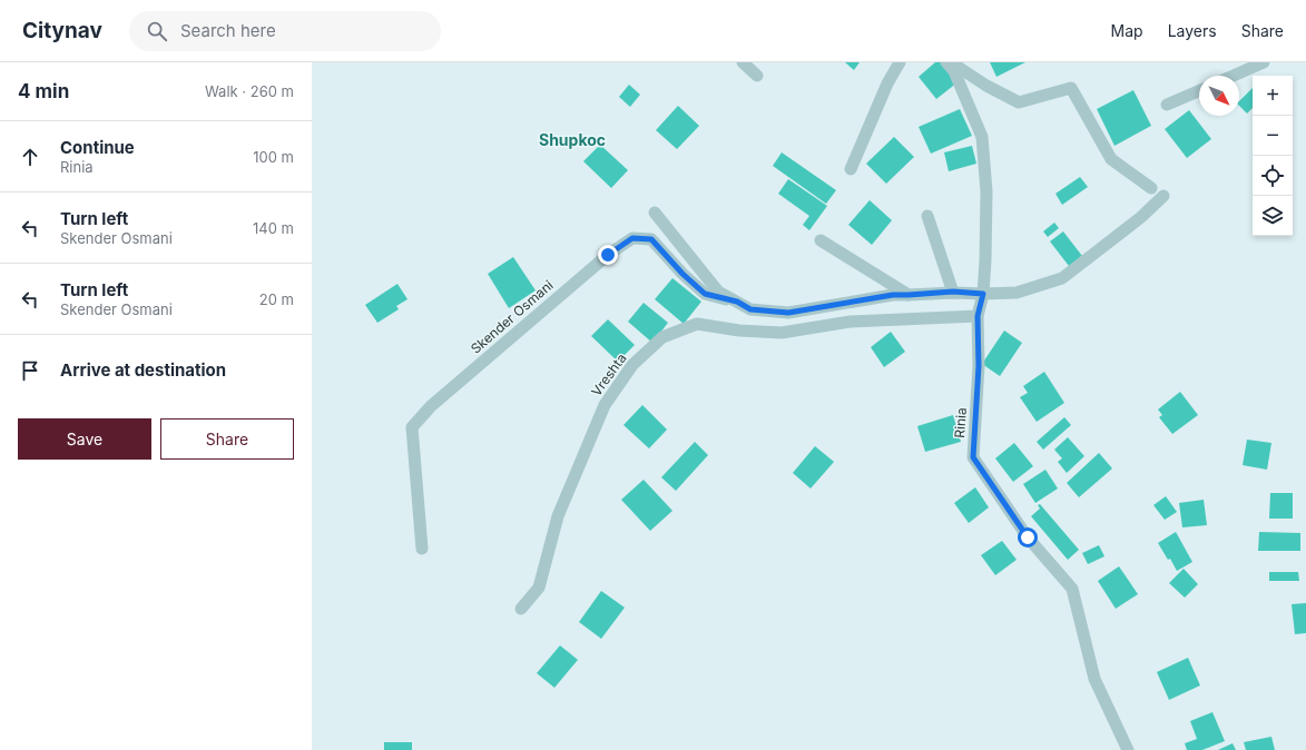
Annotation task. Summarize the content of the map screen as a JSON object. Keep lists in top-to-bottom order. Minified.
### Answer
{"streets":{"street":["Skender Osmani","Vreshta","Rinia"]},"crossings":[["Skender Osmani","Rinia"],["Vreshta","Rinia"]],"districts":["Shupkoc"],"north":"bottom right","page":{"header":"Citynav","search":"Search here","nav":["Map","Layers","Share"],"heading":["4 min","Walk · 260 m"],"map_buttons":["+","−"],"list":[["Continue","Rinia","100 m"],["Turn left","Skender Osmani","140 m"],["Turn left","Skender Osmani","20 m"],"Arrive at destination"],"buttons":["Save","Share"]}}
